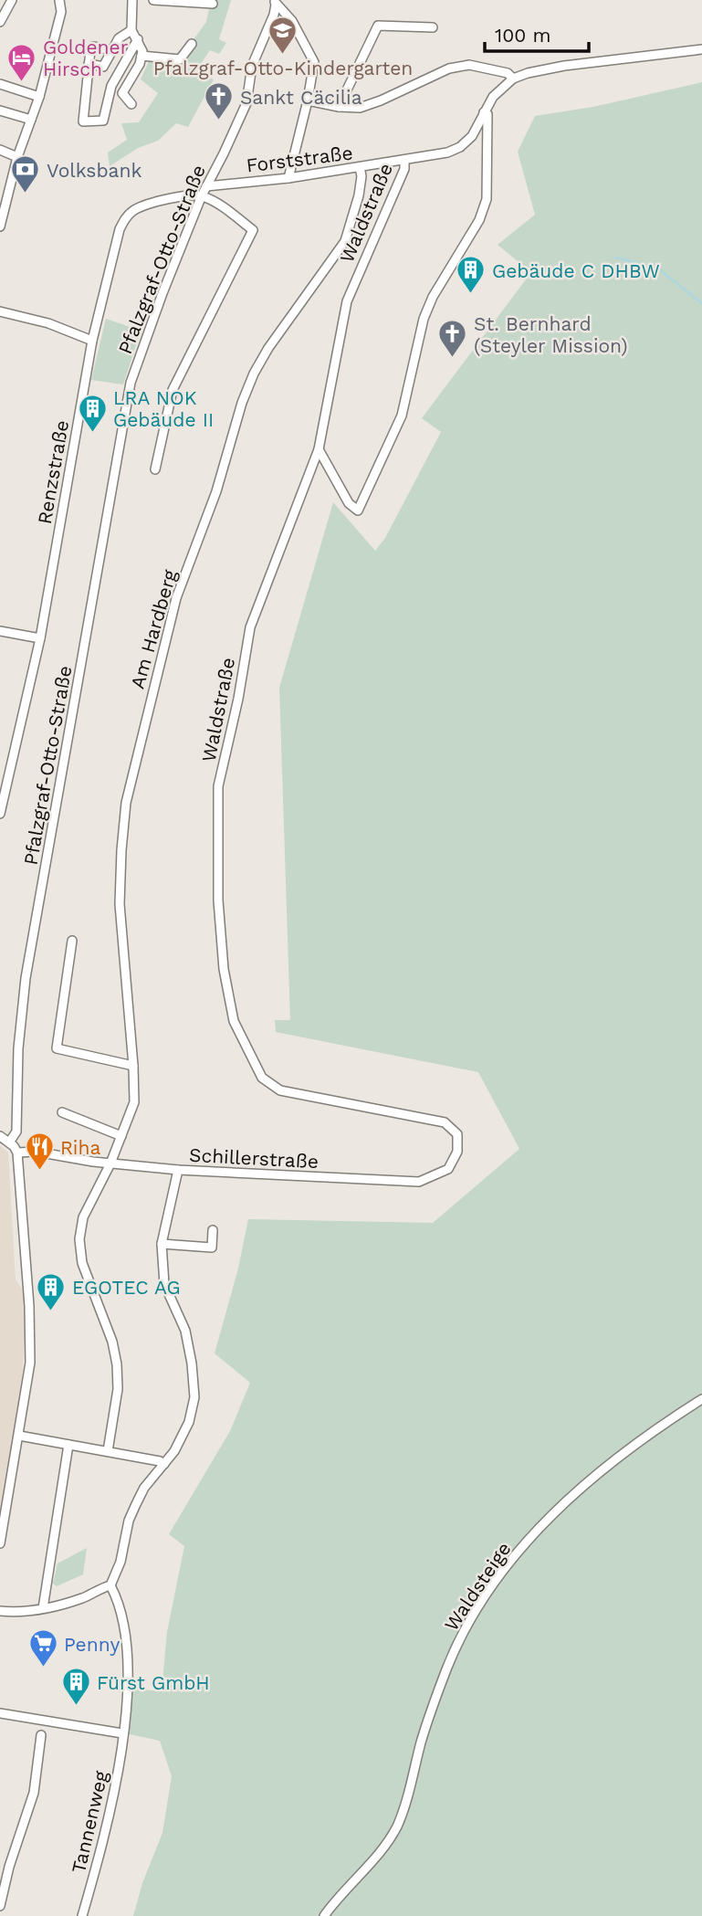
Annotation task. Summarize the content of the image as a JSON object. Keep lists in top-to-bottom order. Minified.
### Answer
{"streets":{"street":["Forststraße","Waldstraße","Pfalzgraf-Otto-Straße","Renzstraße","Am Hardberg","Schillerstraße","Waldsteige","Tannenweg"]},"crossings":[["Forststraße","Waldstraße"],["Forststraße","Pfalzgraf-Otto-Straße"],["Forststraße","Am Hardberg"],["Waldstraße","Schillerstraße"],["Pfalzgraf-Otto-Straße","Renzstraße"],["Am Hardberg","Schillerstraße"]],"places":{"school or university":["Pfalzgraf-Otto-Kindergarten"],"hotel":["Goldener Hirsch"],"church":["Sankt Cäcilia","St. Bernhard (Steyler Mission)"],"bank":["Volksbank"],"building":["Gebäude C DHBW","LRA NOK Gebäude II","EGOTEC AG","Fürst GmbH"],"restaurant":["Riha"],"supermarket":["Penny"]},"scale_bar":"100 m"}
